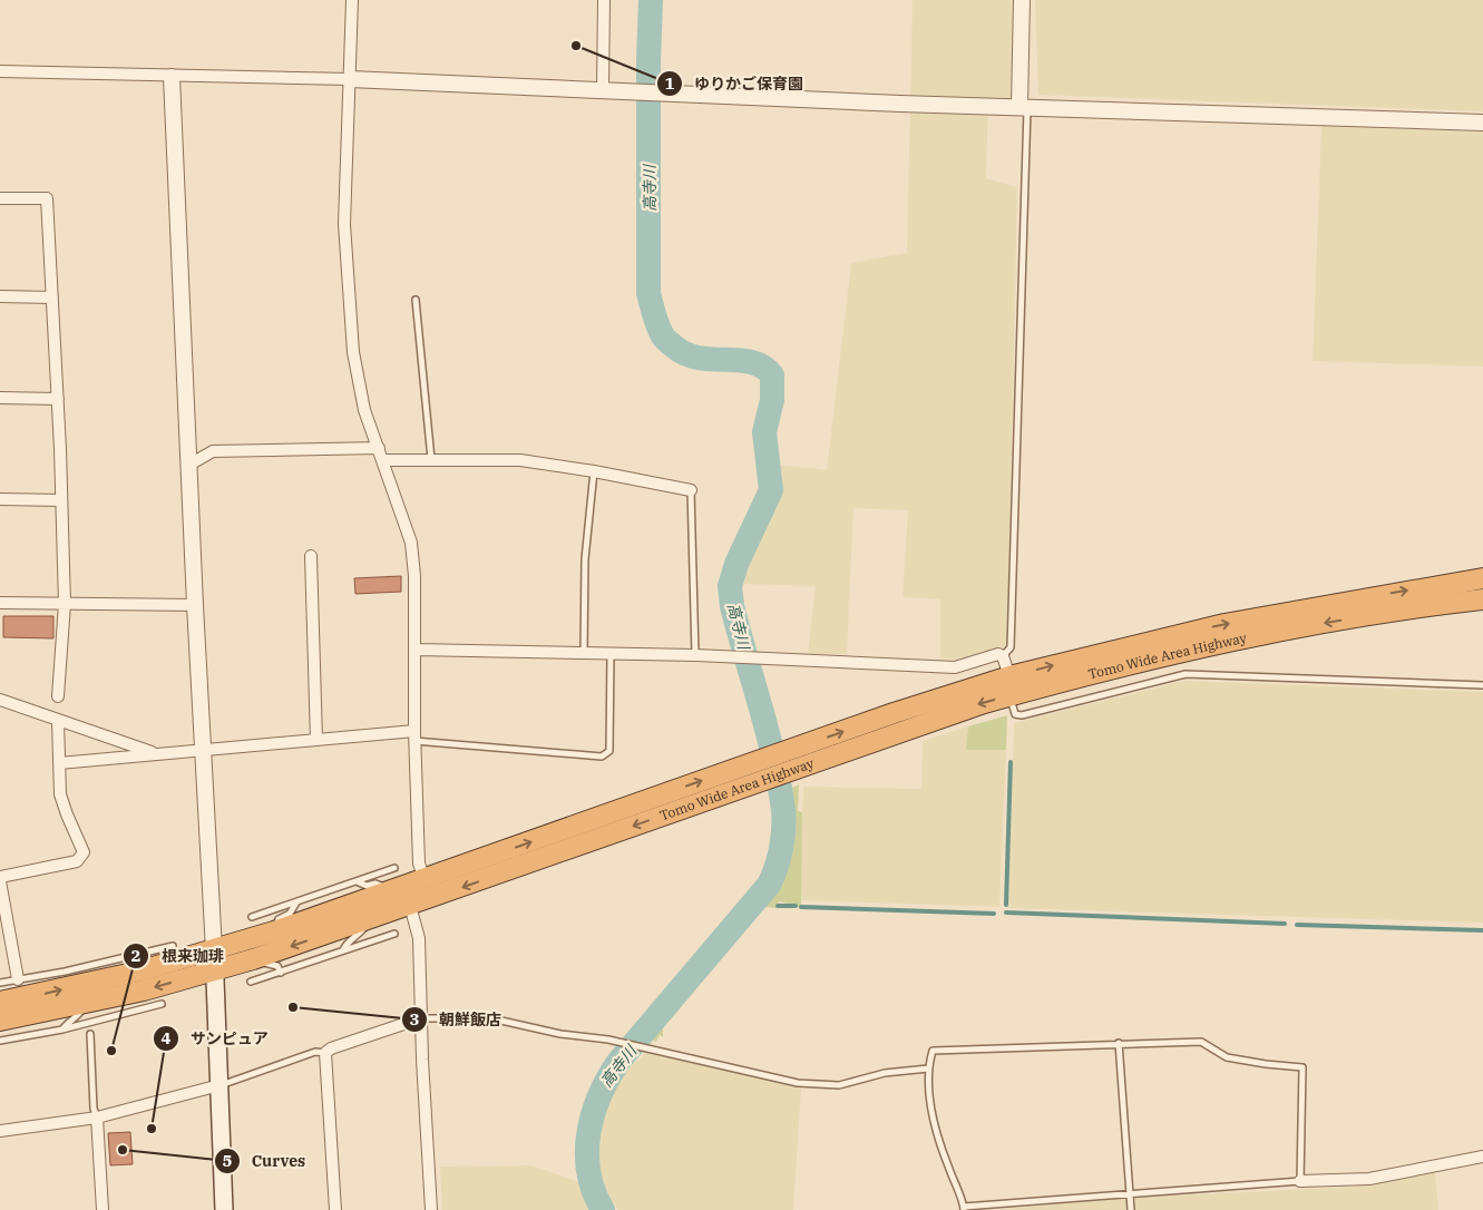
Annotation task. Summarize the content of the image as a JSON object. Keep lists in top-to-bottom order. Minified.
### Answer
{"streets":{"highway":["Tomo Wide Area Highway"]},"water":["高寺川"],"places":["ゆりかご保育園","朝鮮飯店","根来珈琲","サンピュア","Curves"]}
